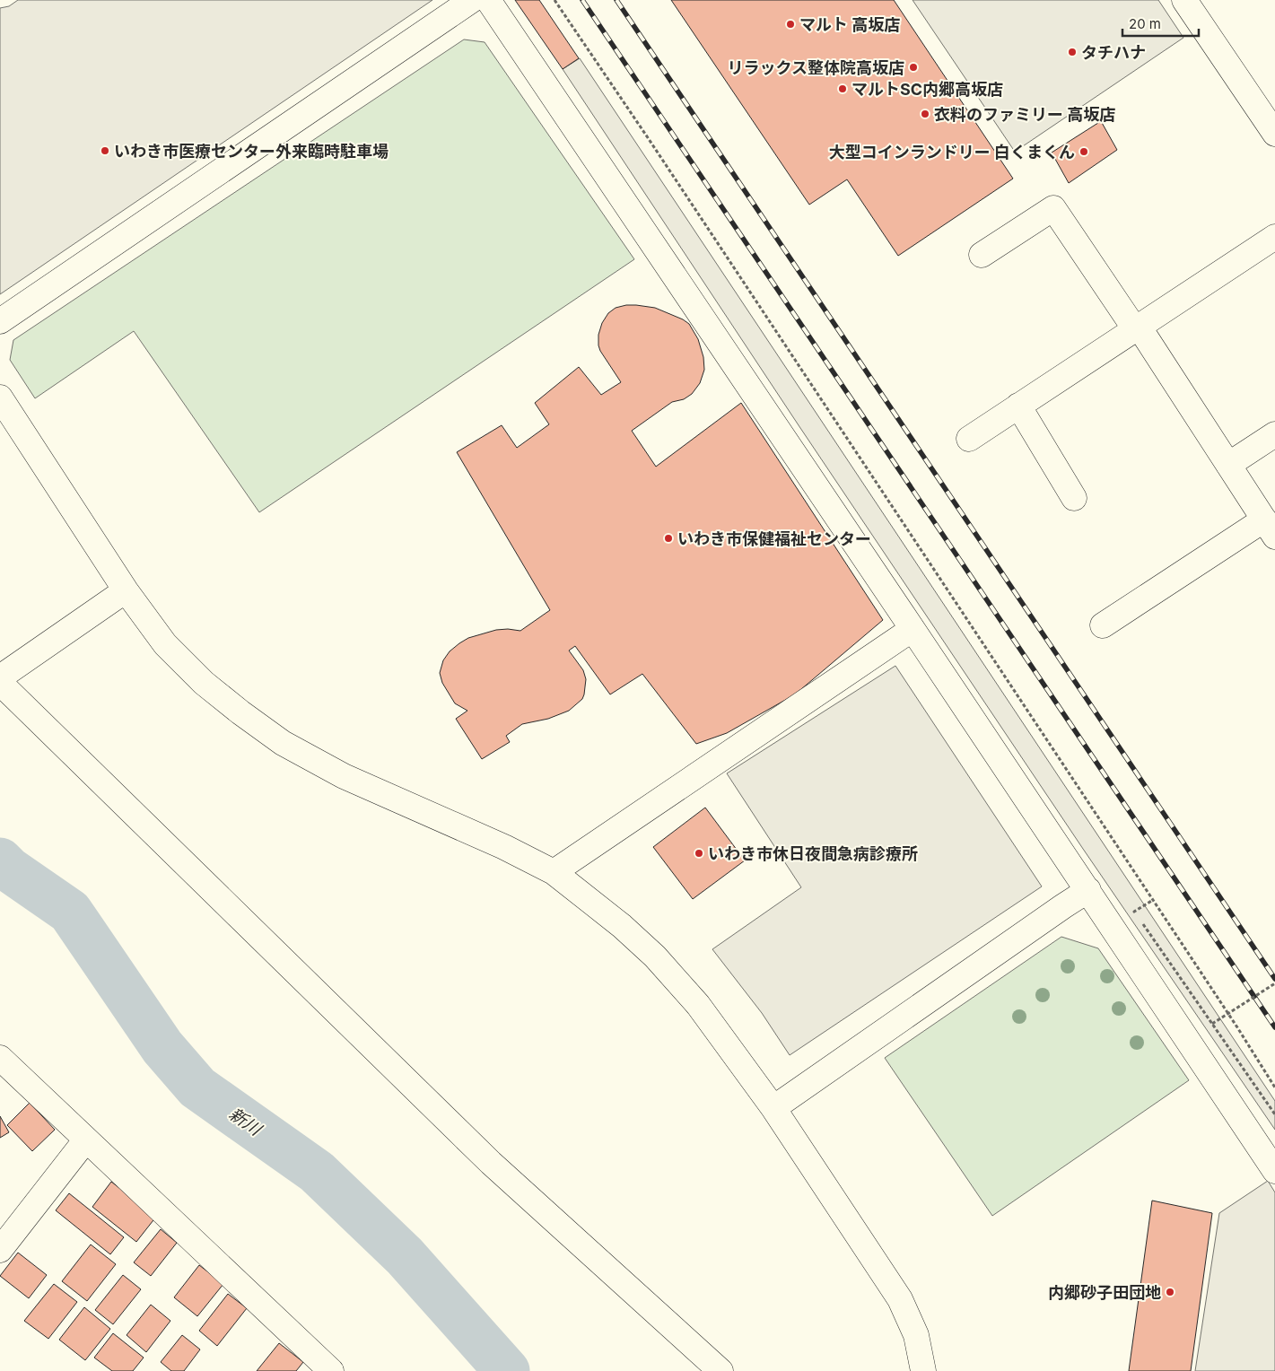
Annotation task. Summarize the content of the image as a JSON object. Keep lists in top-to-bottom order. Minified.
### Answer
{"water":["新川"],"places":["マルト 高坂店","タチハナ","リラックス整体院高坂店","マルトSC内郷高坂店","衣料のファミリー 高坂店","いわき市医療センター外来臨時駐車場","大型コインランドリー 白くまくん","いわき市保健福祉センター","いわき市休日夜間急病診療所","内郷砂子田団地"],"scale_bar":"20 m"}
